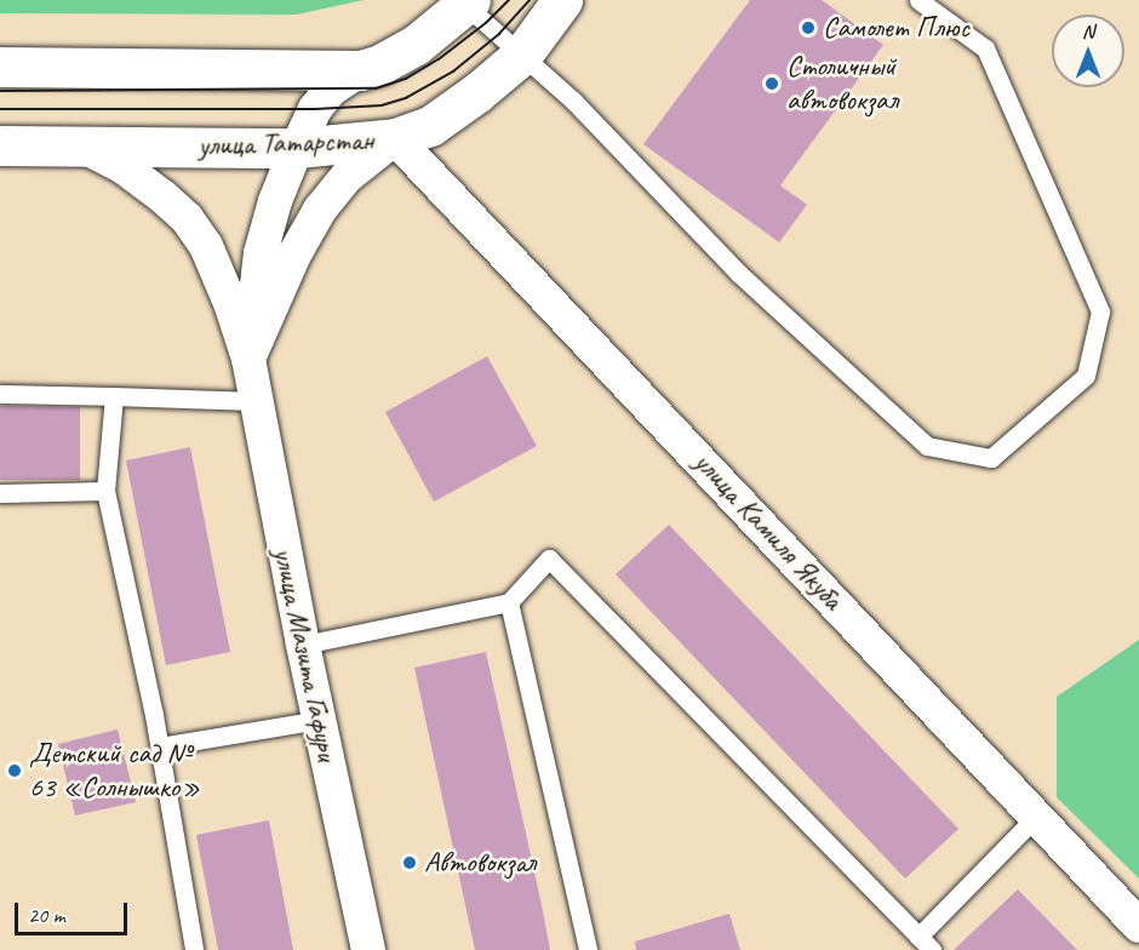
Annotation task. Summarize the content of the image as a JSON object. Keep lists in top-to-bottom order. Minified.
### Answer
{"streets":{"main road":["улица Татарстан"],"street":["улица Камиля Якуба","улица Мазита Гафури"]},"crossings":[["улица Татарстан","улица Камиля Якуба"],["улица Татарстан","улица Мазита Гафури"]],"places":["Самолет Плюс","Столичный автовокзал","Детский сад № 63 «Солнышко»","Автовокзал"],"scale_bar":"20 m","north":"top"}
